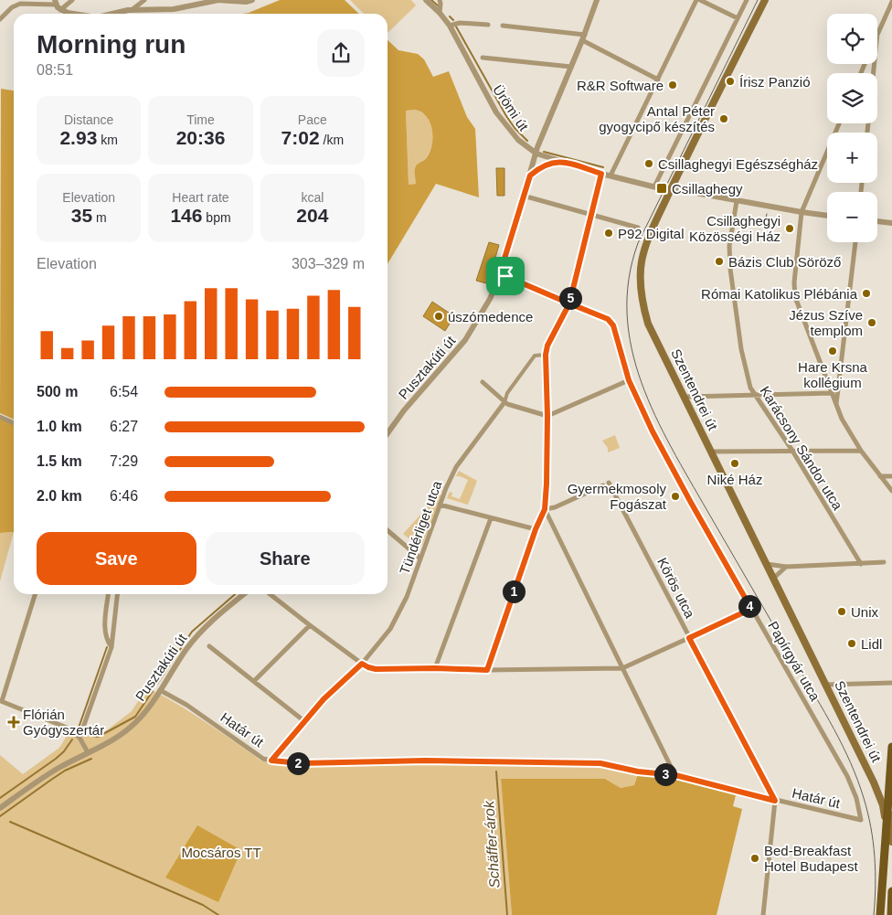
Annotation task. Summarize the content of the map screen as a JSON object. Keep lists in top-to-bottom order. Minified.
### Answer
{"streets":{"main road":["Szentendrei út"],"street":["Ürömi út","Pusztakúti út","Karácsony Sándor utca","Tündérliget utca","Körös utca","Papírgyár utca","Határ út"]},"crossings":[["Ürömi út","Pusztakúti út"],["Ürömi út","Szentendrei út"],["Ürömi út","Karácsony Sándor utca"],["Pusztakúti út","Határ út"],["Tündérliget utca","Határ út"],["Körös utca","Határ út"],["Papírgyár utca","Határ út"]],"water":["Schäffer-árok"],"parks":["Mocsáros TT"],"places":{"other":["Írisz Panzió","R&R Software","Antal Péter gyogycipő készítés","Csillaghegyi Egészségház","Csillaghegyi Közösségi Ház","P92 Digital","Bázis Club Söröző","Római Katolikus Plébánia","úszómedence","Jézus Szíve templom","Hare Krsna kollégium","Niké Ház","Gyermekmosoly Fogászat","Unix","Lidl","Bed-Breakfast Hotel Budapest"],"transit":["Csillaghegy"],"health":["Flórián Gyógyszertár"]},"page":{"map_buttons":["+","−"],"heading":["Morning run","08:51"],"stats":[["Distance","2.93 km"],["Time","20:36"],["Pace","7:02 /km"],["Elevation","35 m"],["Heart rate","146 bpm"],["kcal","204"]],"chart":["Elevation","303–329 m"],"pins":["5","1","4","2","3"],"list":[{"name":"500 m","note":"6:54"},{"name":"1.0 km","note":"6:27"},{"name":"1.5 km","note":"7:29"},{"name":"2.0 km","note":"6:46"}],"buttons":["Save","Share"]}}
